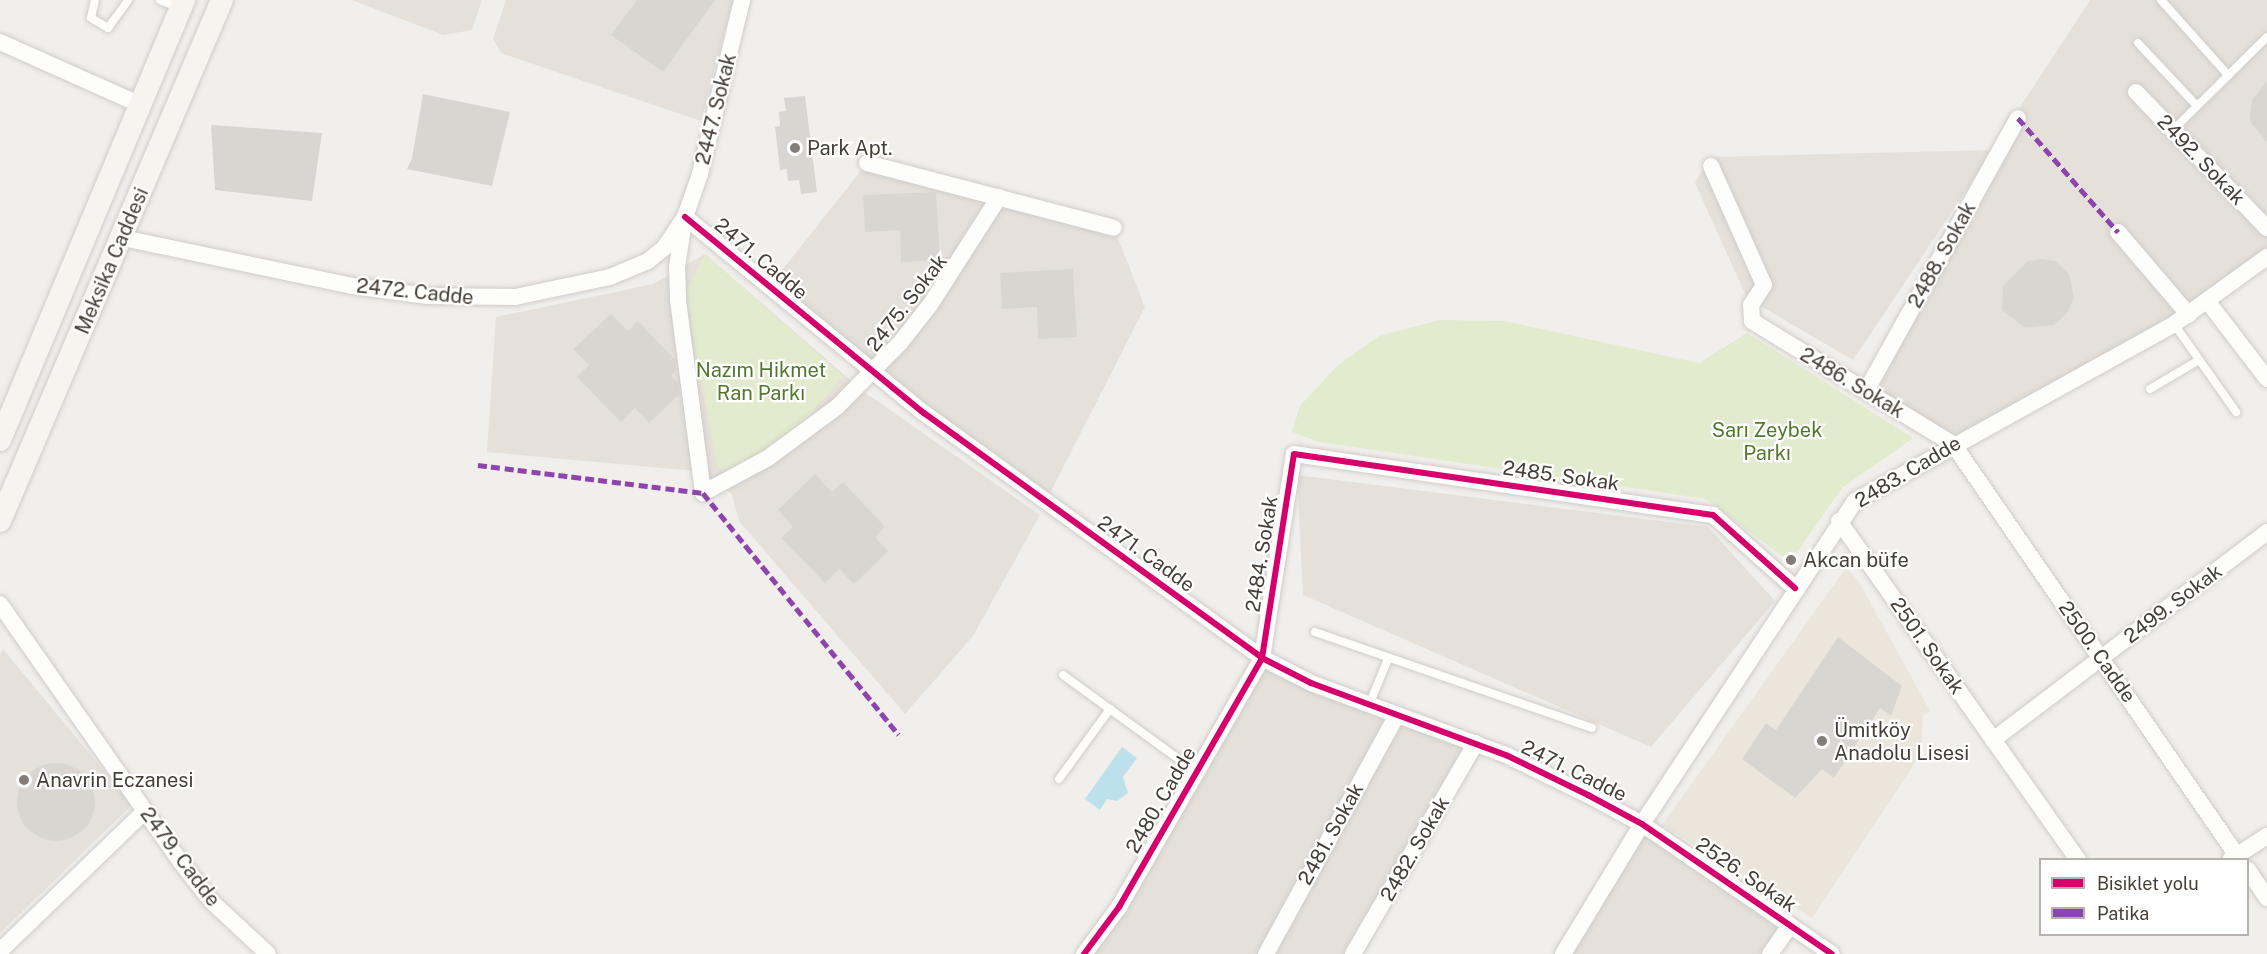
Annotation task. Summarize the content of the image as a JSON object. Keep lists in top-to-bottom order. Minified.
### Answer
{"streets":{"main road":["Meksika Caddesi"],"street":["2447. Sokak","2492. Sokak","2488. Sokak","2471. Cadde","2472. Cadde","2475. Sokak","2486. Sokak","2483. Cadde","2485. Sokak","2484. Sokak","2499. Sokak","2501. Sokak","2500. Cadde","2480. Cadde","2481. Sokak","2482. Sokak","2479. Cadde","2526. Sokak"]},"crossings":[["2447. Sokak","2471. Cadde"],["2447. Sokak","2472. Cadde"],["2447. Sokak","2475. Sokak"],["2488. Sokak","2486. Sokak"],["2471. Cadde","2472. Cadde"],["2471. Cadde","2475. Sokak"],["2471. Cadde","2483. Cadde"],["2471. Cadde","2484. Sokak"],["2471. Cadde","2480. Cadde"],["2471. Cadde","2481. Sokak"],["2471. Cadde","2482. Sokak"],["2471. Cadde","2526. Sokak"],["Meksika Caddesi","2472. Cadde"],["2472. Cadde","2475. Sokak"],["2486. Sokak","2483. Cadde"],["2486. Sokak","2500. Cadde"],["2483. Cadde","2485. Sokak"],["2483. Cadde","2501. Sokak"],["2483. Cadde","2500. Cadde"],["2483. Cadde","2526. Sokak"],["2485. Sokak","2484. Sokak"],["2484. Sokak","2480. Cadde"],["2499. Sokak","2501. Sokak"],["2499. Sokak","2500. Cadde"]],"parks":["Nazım Hikmet Ran Parkı","Sarı Zeybek Parkı"],"places":["Park Apt.","Akcan büfe","Ümitköy Anadolu Lisesi","Anavrin Eczanesi"],"legend":["Bisiklet yolu","Patika"]}
